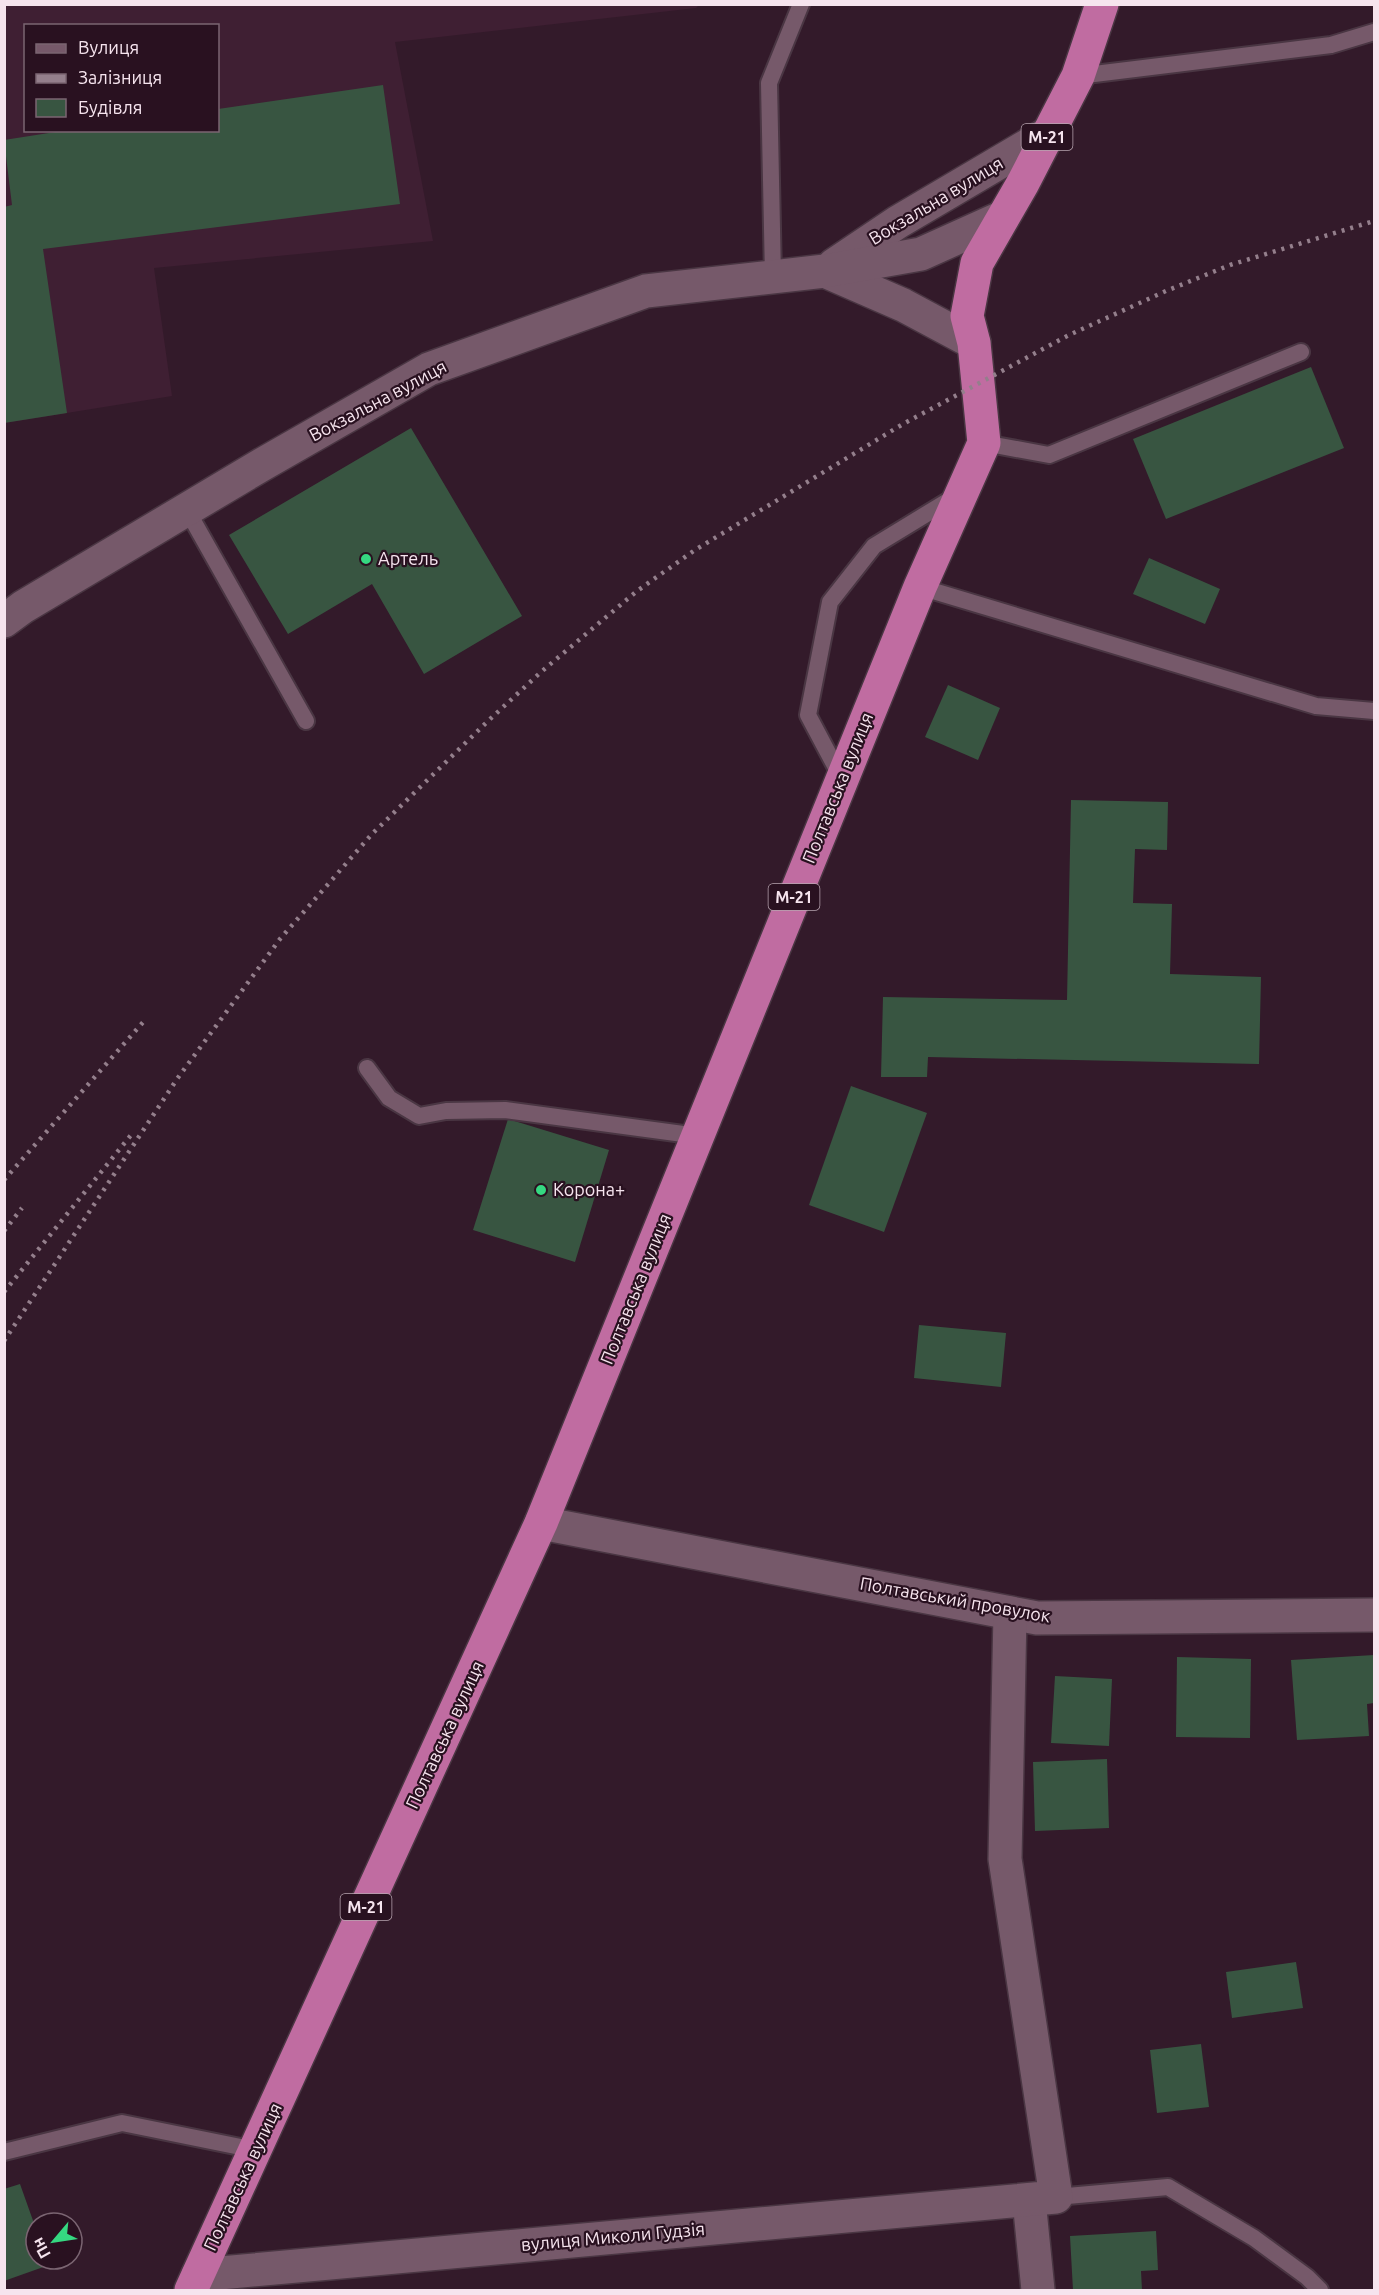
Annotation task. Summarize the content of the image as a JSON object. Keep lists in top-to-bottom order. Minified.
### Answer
{"streets":{"highway":["М-21","Полтавська вулиця"],"street":["Вокзальна вулиця","Полтавський провулок","вулиця Миколи Гудзія"]},"crossings":[["М-21","Вокзальна вулиця"],["М-21","Полтавська вулиця"],["Вокзальна вулиця","Полтавська вулиця"],["Полтавська вулиця","Полтавський провулок"],["Полтавська вулиця","вулиця Миколи Гудзія"]],"places":["Артель","Корона+"],"legend":["Вулиця","Залізниця","Будівля"],"north":"bottom left"}
